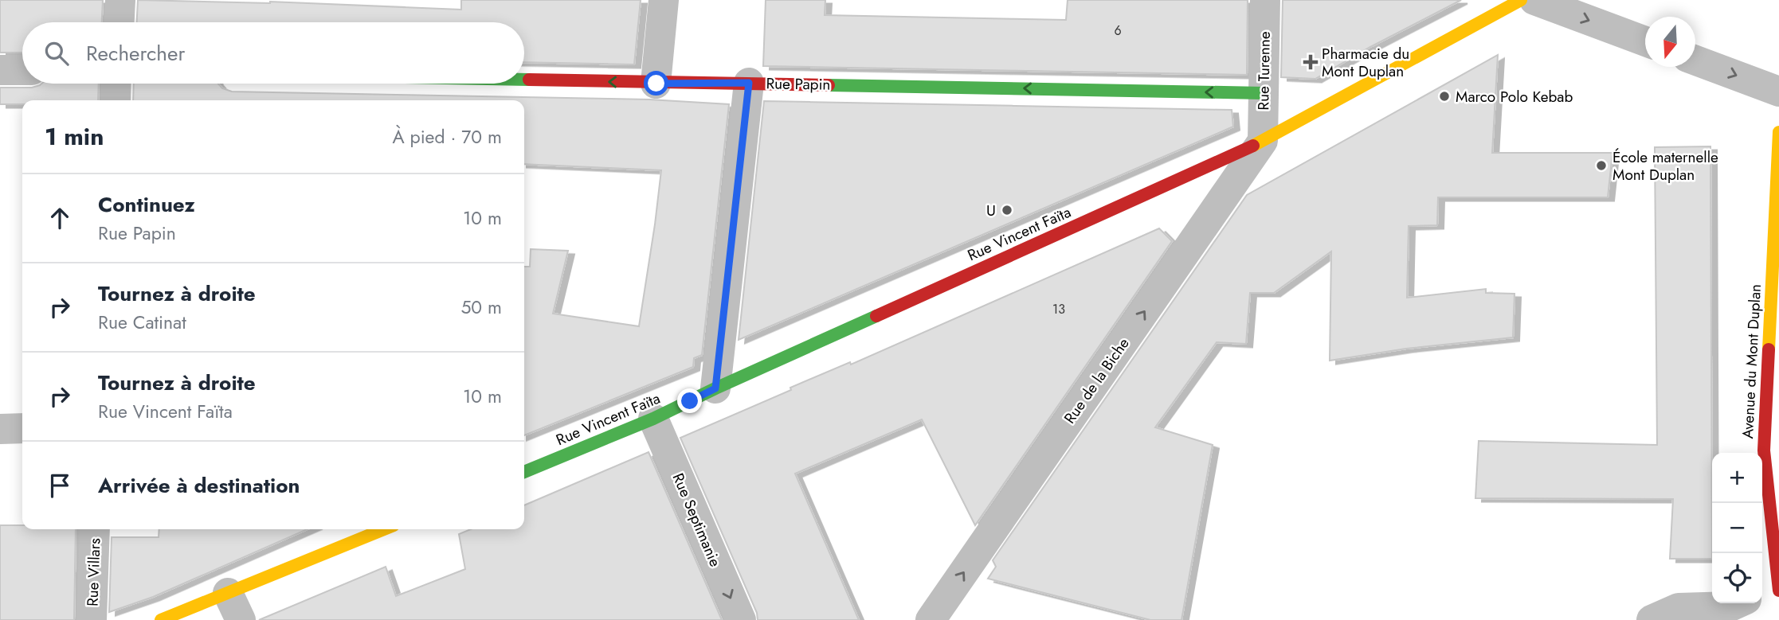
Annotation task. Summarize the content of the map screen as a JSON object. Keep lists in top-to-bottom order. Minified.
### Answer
{"streets":{"street":["Rue Turenne","Rue Papin","Rue Vincent Faïta","Avenue du Mont Duplan","Rue de la Biche","Rue Septimanie","Rue Villars"]},"crossings":[["Rue Turenne","Rue Papin"],["Rue Turenne","Rue Vincent Faïta"],["Rue Turenne","Rue de la Biche"],["Rue Vincent Faïta","Rue de la Biche"],["Rue Vincent Faïta","Rue Septimanie"]],"one_way":["Rue Papin","Rue de la Biche","Rue Septimanie"],"places":{"health":["Pharmacie du Mont Duplan"],"other":["Marco Polo Kebab","École maternelle Mont Duplan","U"]},"house_numbers":["6","13"],"north":"bottom","page":{"search":"Rechercher","heading":["1 min","À pied · 70 m"],"list":[["Continuez","Rue Papin","10 m"],["Tournez à droite","Rue Catinat","50 m"],["Tournez à droite","Rue Vincent Faïta","10 m"],"Arrivée à destination"],"map_buttons":["+","−"]}}
